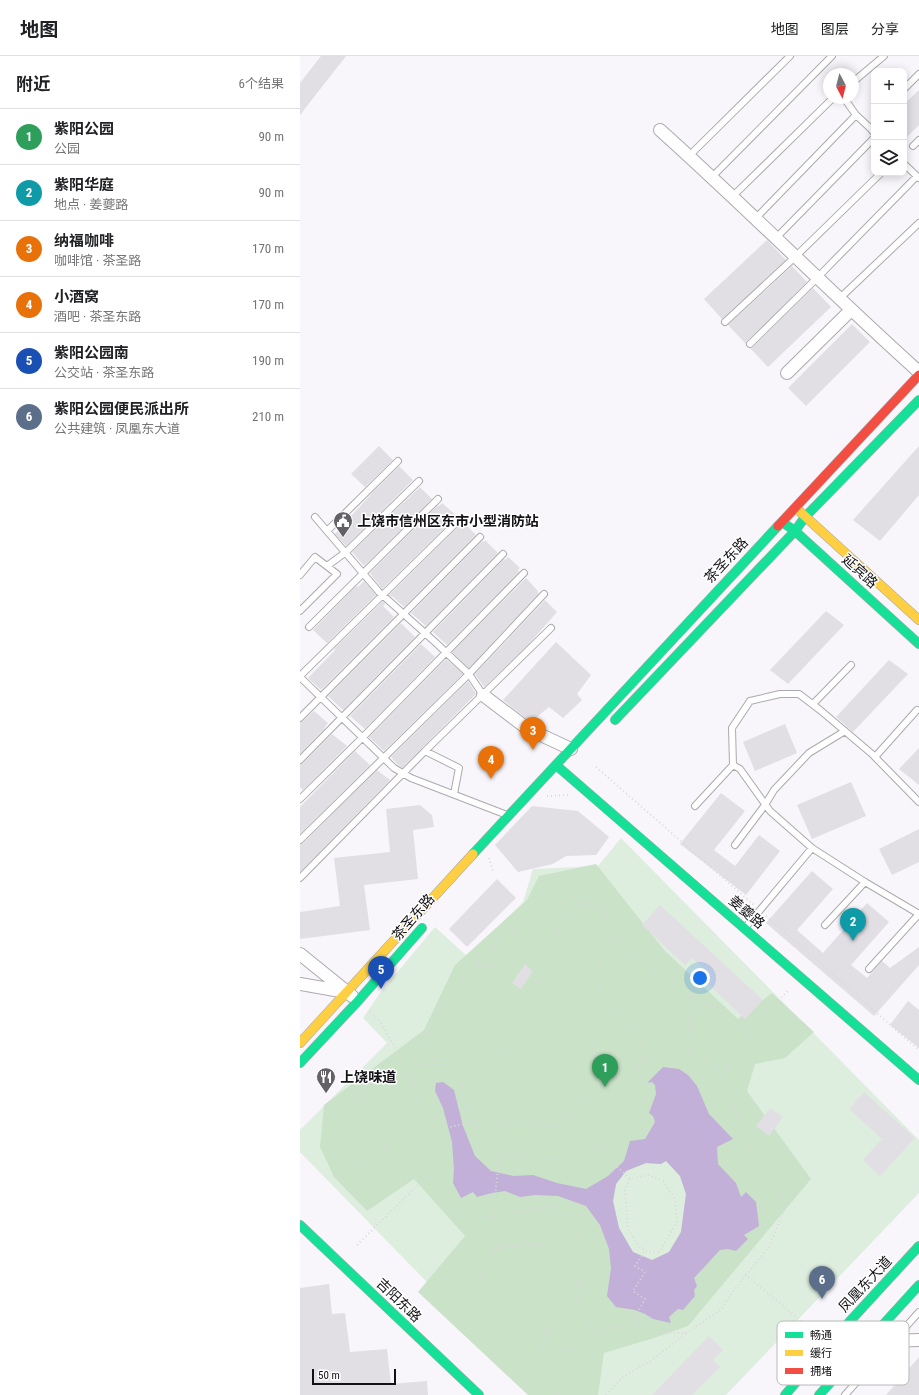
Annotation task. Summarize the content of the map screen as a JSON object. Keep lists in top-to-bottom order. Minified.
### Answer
{"streets":{"main road":["茶圣东路","延宾路","姜夔路","凤凰东大道","吉阳东路"]},"crossings":[["茶圣东路","延宾路"],["茶圣东路","姜夔路"]],"places":{"public building":["上饶市信州区东市小型消防站"],"restaurant":["上饶味道"]},"legend":["畅通","缓行","拥堵"],"scale_bar":"50 m","north":"bottom","page":{"header":"地图","nav":["地图","图层","分享"],"heading":["附近","6个结果"],"map_buttons":["+","−"],"list":[{"mark":"1","name":"紫阳公园","note":"公园","value":"90 m"},{"mark":"2","name":"紫阳华庭","note":"地点 · 姜夔路","value":"90 m"},{"mark":"3","name":"纳福咖啡","note":"咖啡馆 · 茶圣路","value":"170 m"},{"mark":"4","name":"小酒窝","note":"酒吧 · 茶圣东路","value":"170 m"},{"mark":"5","name":"紫阳公园南","note":"公交站 · 茶圣东路","value":"190 m"},{"mark":"6","name":"紫阳公园便民派出所","note":"公共建筑 · 凤凰东大道","value":"210 m"}],"pins":["3","4","2","5","1","6"],"scale":"50 m"}}
